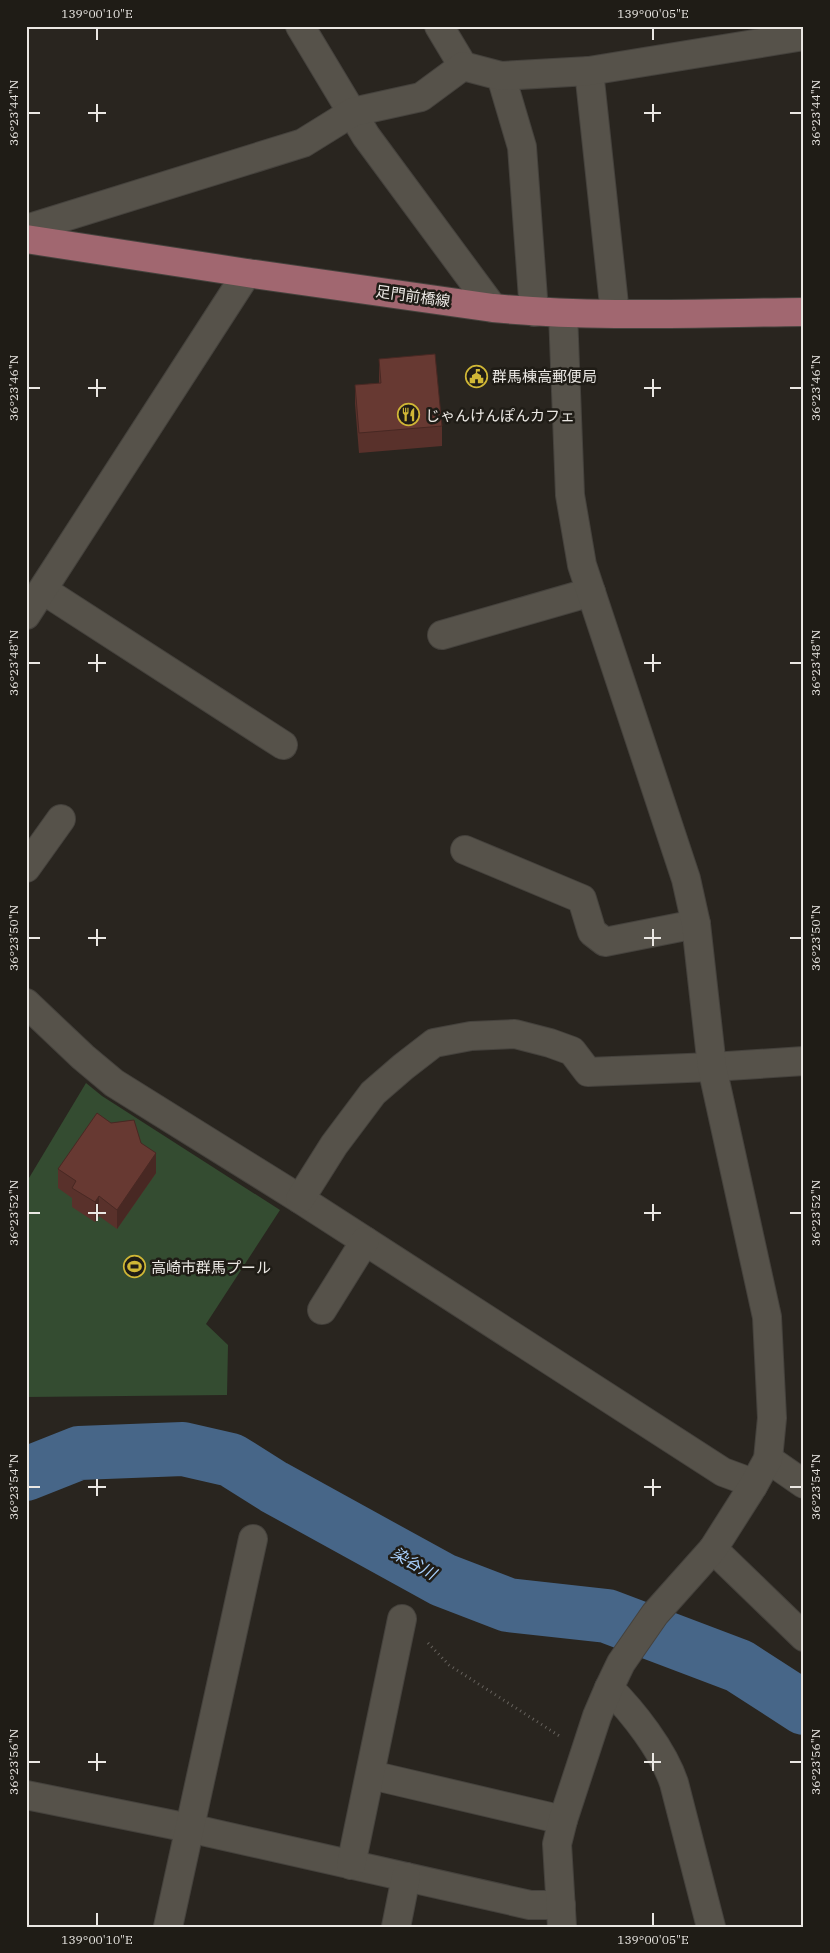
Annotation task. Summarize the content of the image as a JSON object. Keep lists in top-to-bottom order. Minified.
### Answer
{"streets":{"main road":["足門前橋線"]},"water":["染谷川"],"places":{"public building":["群馬棟高郵便局"],"restaurant":["じゃんけんぽんカフェ"],"sports":["高崎市群馬プール"]},"coordinates":["139°00'10\"E","139°00'05\"E","36°23'44\"N","36°23'46\"N","36°23'48\"N","36°23'50\"N","36°23'52\"N","36°23'54\"N","36°23'56\"N"]}
